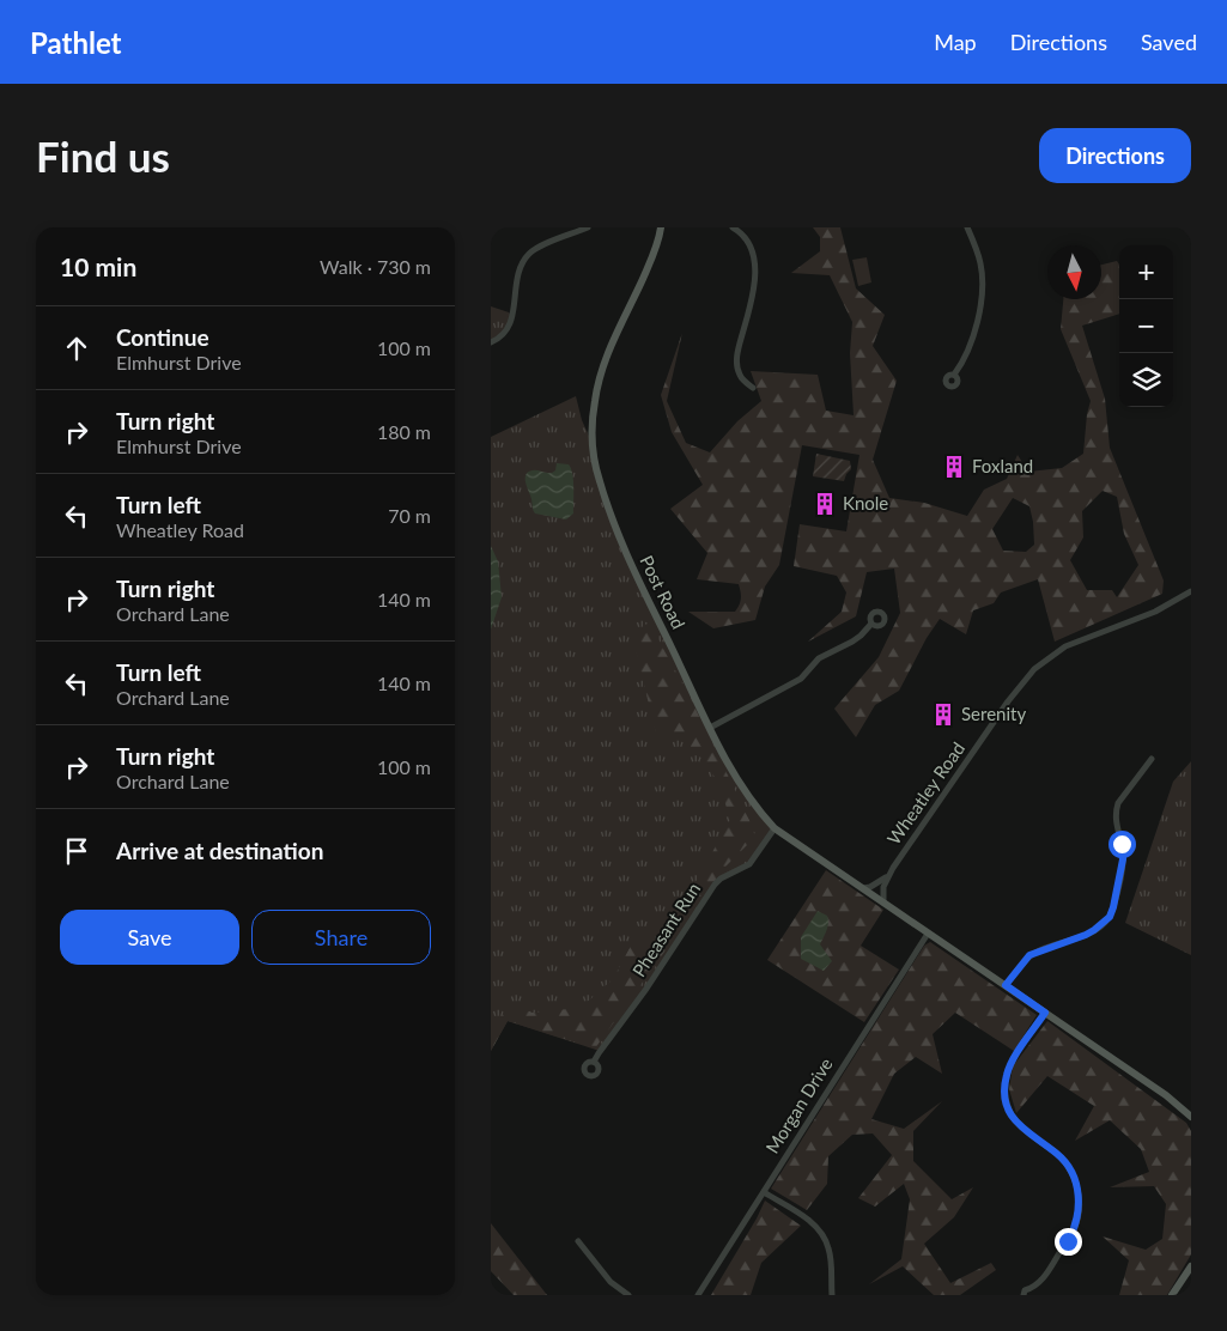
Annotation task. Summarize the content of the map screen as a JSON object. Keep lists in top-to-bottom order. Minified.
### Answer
{"streets":{"main road":["Post Road"],"street":["Wheatley Road","Pheasant Run","Morgan Drive"]},"crossings":[["Post Road","Wheatley Road"],["Post Road","Pheasant Run"]],"places":{"building":["Foxland","Knole","Serenity"]},"north":"bottom","page":{"header":"Pathlet","nav":["Map","Directions","Saved"],"buttons":["Directions",["Save","Share"]],"title":"Find us","heading":["10 min","Walk · 730 m"],"map_buttons":["+","−"],"list":[["Continue","Elmhurst Drive","100 m"],["Turn right","Elmhurst Drive","180 m"],["Turn left","Wheatley Road","70 m"],["Turn right","Orchard Lane","140 m"],["Turn left","Orchard Lane","140 m"],["Turn right","Orchard Lane","100 m"],"Arrive at destination"]}}
